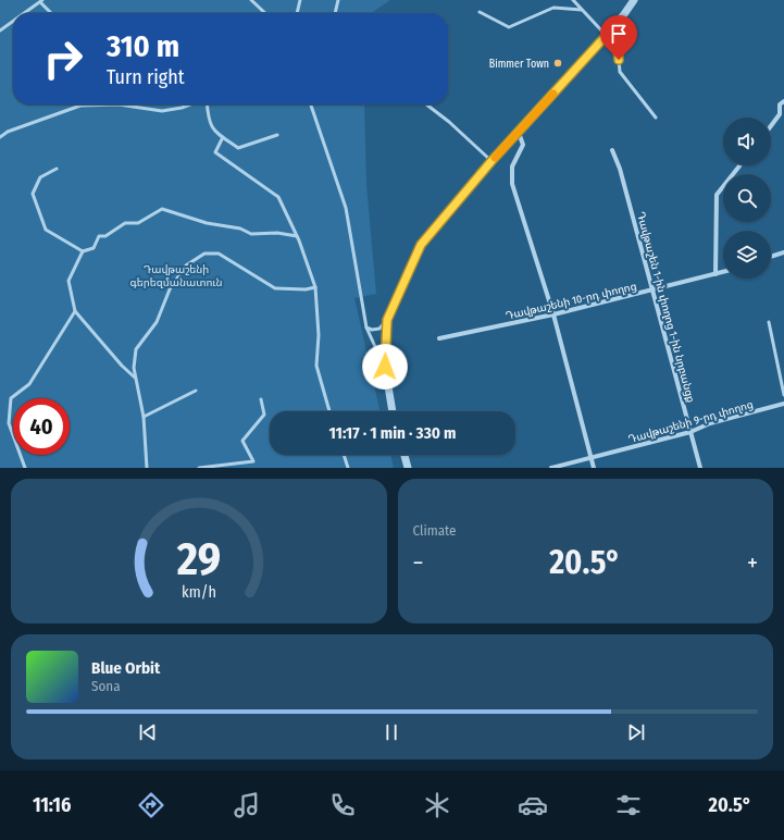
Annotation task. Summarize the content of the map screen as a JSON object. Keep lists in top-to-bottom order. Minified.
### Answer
{"streets":{"street":["Դավթաշենի 10-րդ փողոց","Դավթաշեն 1-ին փողոց 1-ին նրբանցք","Դավթաշենի 9-րդ փողոց"]},"crossings":[["Դավթաշենի 10-րդ փողոց","Դավթաշեն 1-ին փողոց 1-ին նրբանցք"],["Դավթաշեն 1-ին փողոց 1-ին նրբանցք","Դավթաշենի 9-րդ փողոց"]],"parks":["Դավթաշենի գերեզմանատուն"],"places":["Bimmer Town"],"page":{"turn":["310 m","Turn right"],"limit":"40","trip":"11:17 · 1 min · 330 m","tile":"Climate","heat":["−","20.5°","+"],"song":["Blue Orbit","Sona"],"tabs":["11:16","20.5°"],"gauge":["29","km/h"]}}
